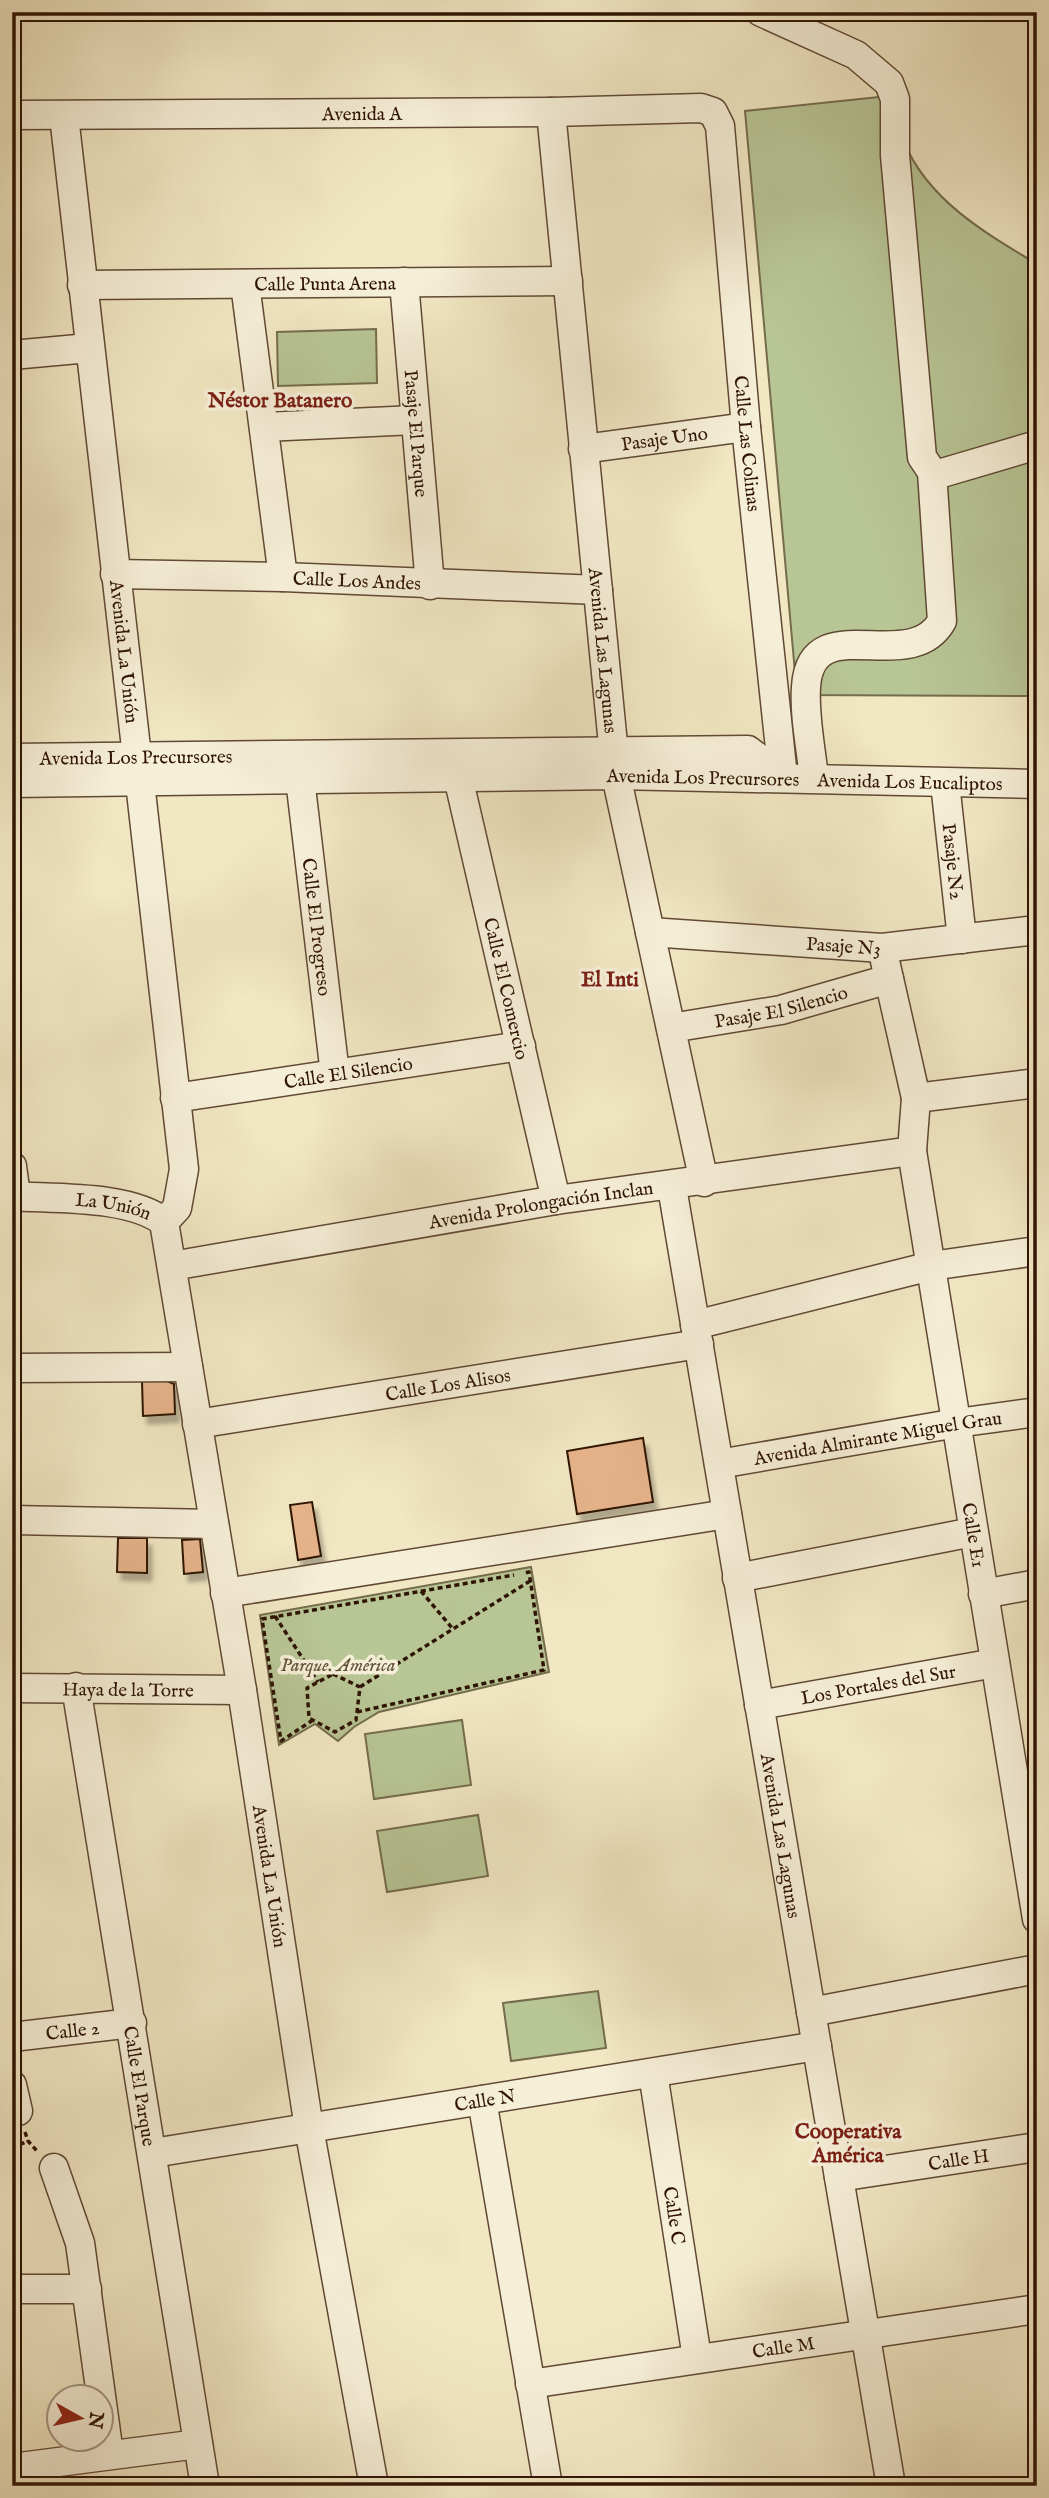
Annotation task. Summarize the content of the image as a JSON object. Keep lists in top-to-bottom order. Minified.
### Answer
{"streets":{"street":["Avenida A","Calle Punta Arena","Pasaje El Parque","Pasaje Uno","Calle Las Colinas","Calle Los Andes","Avenida La Unión","Avenida Las Lagunas","Avenida Los Precursores","Avenida Los Eucaliptos","Pasaje N2","Calle El Progreso","Pasaje N3","Calle El Comercio","Pasaje El Silencio","Calle El Silencio","Avenida Prolongación Inclan","La Unión","Calle Los Alisos","Avenida Almirante Miguel Grau","Calle E1","Los Portales del Sur","Haya de la Torre","Calle 2","Calle El Parque","Calle N","Calle H","Calle C","Calle M"]},"crossings":[["Avenida A","Calle Las Colinas"],["Avenida A","Avenida La Unión"],["Avenida A","Avenida Las Lagunas"],["Calle Punta Arena","Pasaje El Parque"],["Calle Punta Arena","Avenida La Unión"],["Calle Punta Arena","Avenida Las Lagunas"],["Pasaje El Parque","Calle Los Andes"],["Pasaje Uno","Calle Las Colinas"],["Pasaje Uno","Avenida Las Lagunas"],["Calle Las Colinas","Avenida Los Precursores"],["Calle Las Colinas","Avenida Los Eucaliptos"],["Calle Los Andes","Avenida La Unión"],["Calle Los Andes","Avenida Las Lagunas"],["Avenida La Unión","Avenida Los Precursores"],["Avenida La Unión","Calle El Silencio"],["Avenida La Unión","Avenida Prolongación Inclan"],["Avenida La Unión","La Unión"],["Avenida La Unión","Calle Los Alisos"],["Avenida La Unión","Haya de la Torre"],["Avenida La Unión","Calle N"],["Avenida Las Lagunas","Avenida Los Precursores"],["Avenida Las Lagunas","Pasaje N3"],["Avenida Las Lagunas","Pasaje El Silencio"],["Avenida Las Lagunas","Avenida Prolongación Inclan"],["Avenida Las Lagunas","Calle Los Alisos"],["Avenida Las Lagunas","Avenida Almirante Miguel Grau"],["Avenida Las Lagunas","Los Portales del Sur"],["Avenida Las Lagunas","Calle N"],["Avenida Las Lagunas","Calle H"],["Avenida Las Lagunas","Calle M"],["Avenida Los Precursores","Avenida Los Eucaliptos"],["Avenida Los Precursores","Calle El Progreso"],["Avenida Los Precursores","Calle El Comercio"],["Avenida Los Eucaliptos","Pasaje N2"],["Pasaje N2","Pasaje N3"],["Calle El Progreso","Calle El Silencio"],["Pasaje N3","Calle E1"],["Calle El Comercio","Calle El Silencio"],["Calle El Comercio","Avenida Prolongación Inclan"],["Pasaje El Silencio","Calle E1"],["Avenida Prolongación Inclan","La Unión"],["Avenida Prolongación Inclan","Calle E1"],["Calle Los Alisos","Calle E1"],["Avenida Almirante Miguel Grau","Calle E1"],["Calle E1","Los Portales del Sur"],["Haya de la Torre","Calle El Parque"],["Calle 2","Calle El Parque"],["Calle El Parque","Calle N"],["Calle N","Calle C"],["Calle C","Calle M"]],"districts":["Néstor Batanero","El Inti","Cooperativa América"],"parks":["Parque. América"],"north":"right"}
